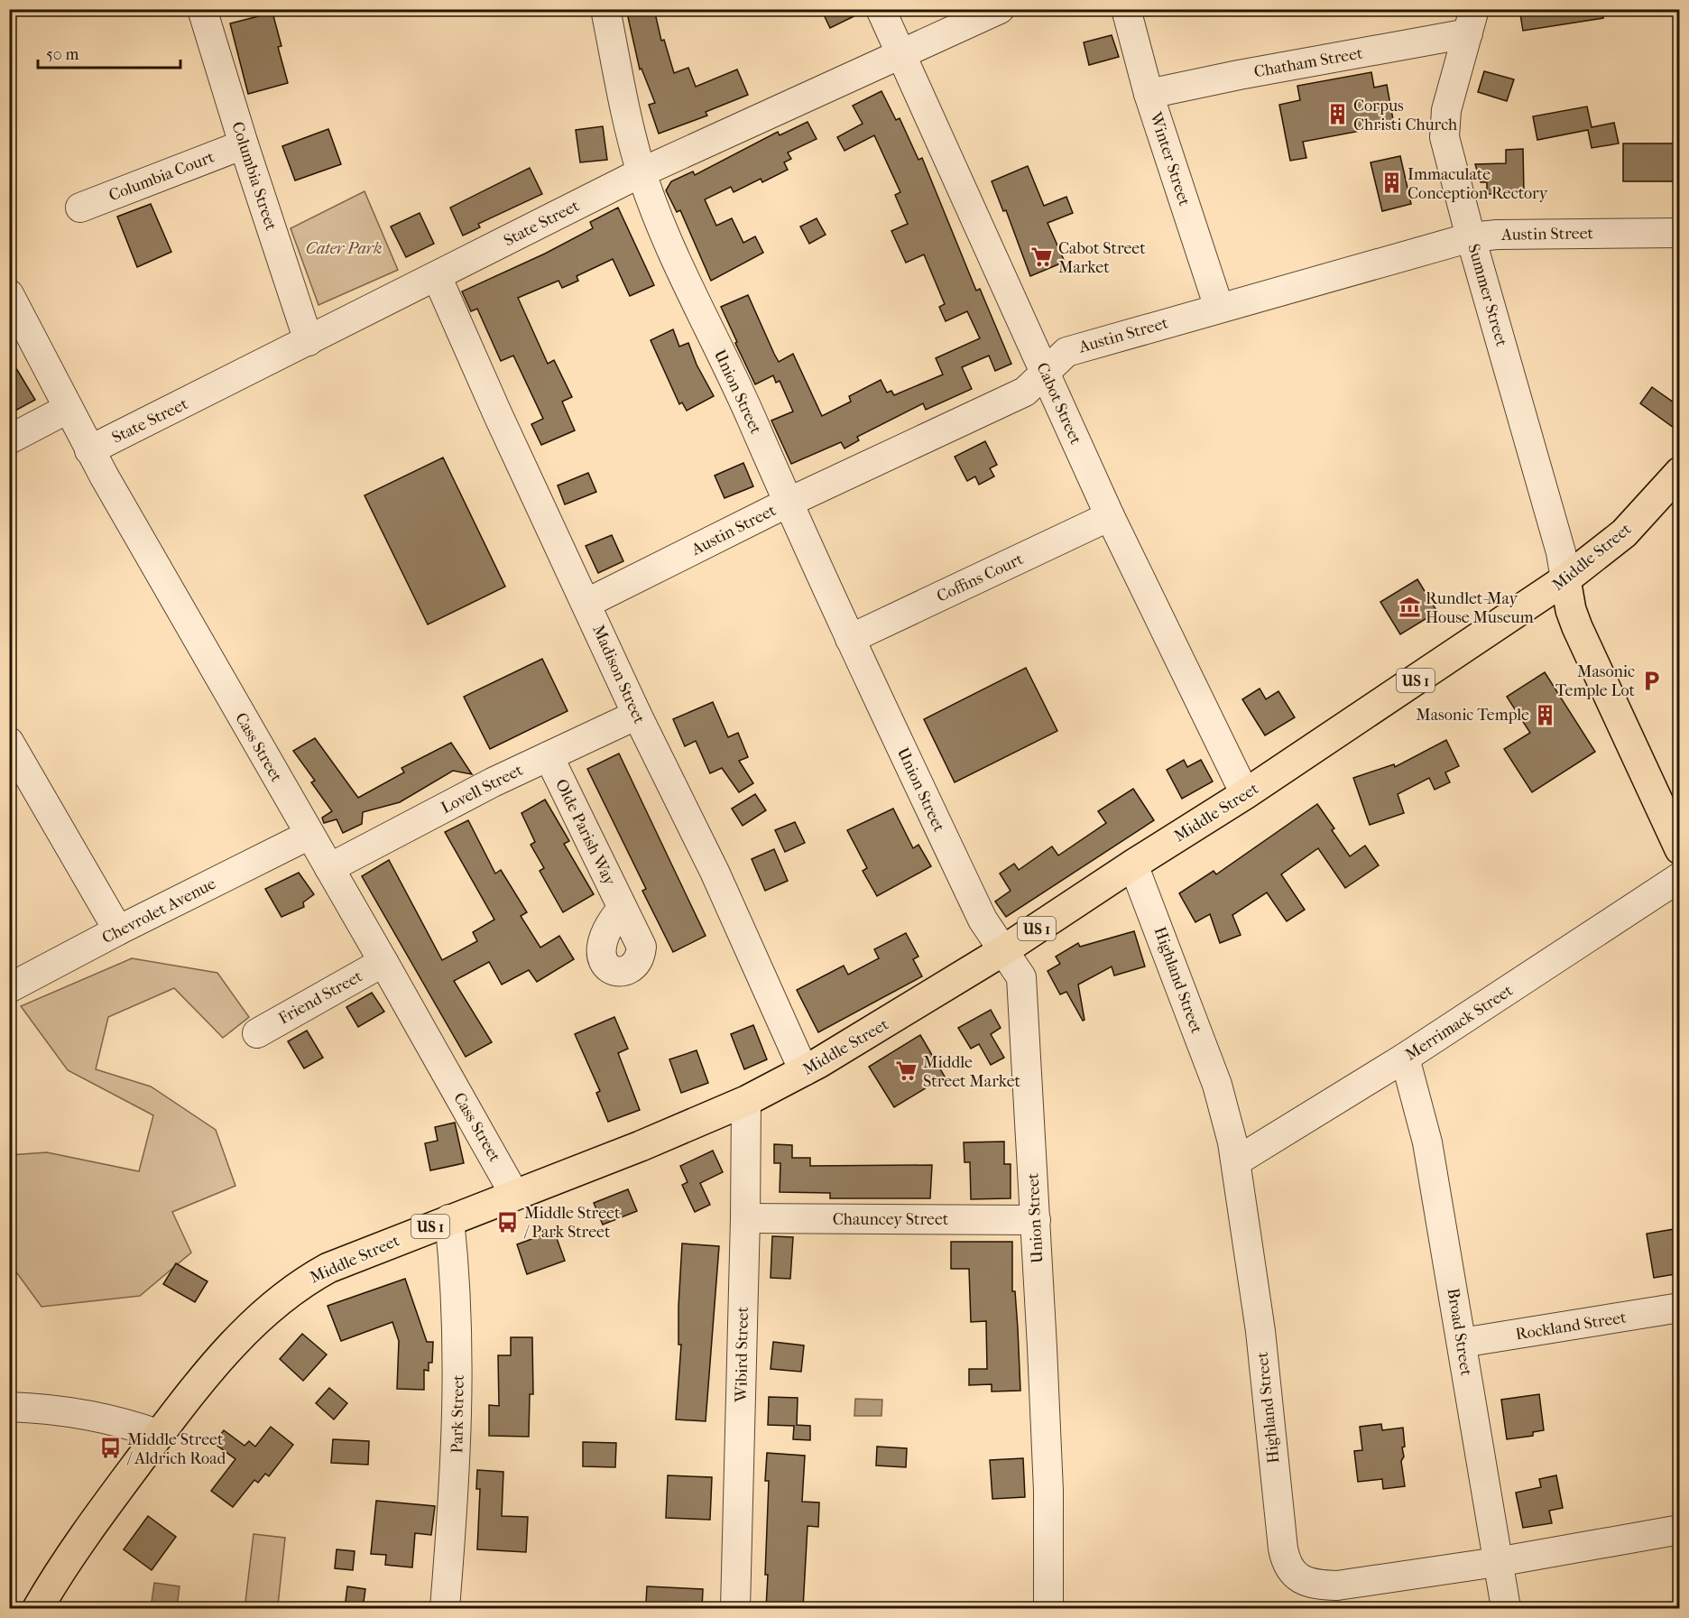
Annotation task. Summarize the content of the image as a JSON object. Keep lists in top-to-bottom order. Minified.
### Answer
{"streets":{"main road":["Middle Street","US 1"],"street":["Chatham Street","Winter Street","Columbia Court","Columbia Street","State Street","Austin Street","Summer Street","Union Street","Cabot Street","Coffins Court","Madison Street","Cass Street","Lovell Street","Olde Parish Way","Chevrolet Avenue","Highland Street","Friend Street","Merrimack Street","Chauncey Street","Rockland Street","Broad Street","Wibird Street","Park Street"]},"crossings":[["Chatham Street","Winter Street"],["Chatham Street","Summer Street"],["Winter Street","Austin Street"],["Columbia Court","Columbia Street"],["Columbia Street","State Street"],["State Street","Union Street"],["State Street","Cabot Street"],["State Street","Madison Street"],["State Street","Cass Street"],["Austin Street","Summer Street"],["Austin Street","Union Street"],["Austin Street","Cabot Street"],["Austin Street","Madison Street"],["Summer Street","Middle Street"],["Union Street","Middle Street"],["Union Street","Coffins Court"],["Union Street","Chauncey Street"],["Cabot Street","Middle Street"],["Cabot Street","Coffins Court"],["Middle Street","Madison Street"],["Middle Street","Cass Street"],["Middle Street","Highland Street"],["Middle Street","Wibird Street"],["Middle Street","Park Street"],["Madison Street","Lovell Street"],["Cass Street","Lovell Street"],["Cass Street","Chevrolet Avenue"],["Cass Street","Friend Street"],["Lovell Street","Olde Parish Way"],["Highland Street","Merrimack Street"],["Highland Street","Broad Street"],["Merrimack Street","Broad Street"],["Chauncey Street","Wibird Street"],["Rockland Street","Broad Street"]],"parks":["Cater Park"],"places":{"building":["Corpus Christi Church","Immaculate Conception Rectory","Masonic Temple"],"supermarket":["Cabot Street Market","Middle Street Market"],"museum":["Rundlet-May House Museum"],"parking":["Masonic Temple Lot"],"bus stop":["Middle Street / Park Street","Middle Street / Aldrich Road"]},"scale_bar":"50 m"}
